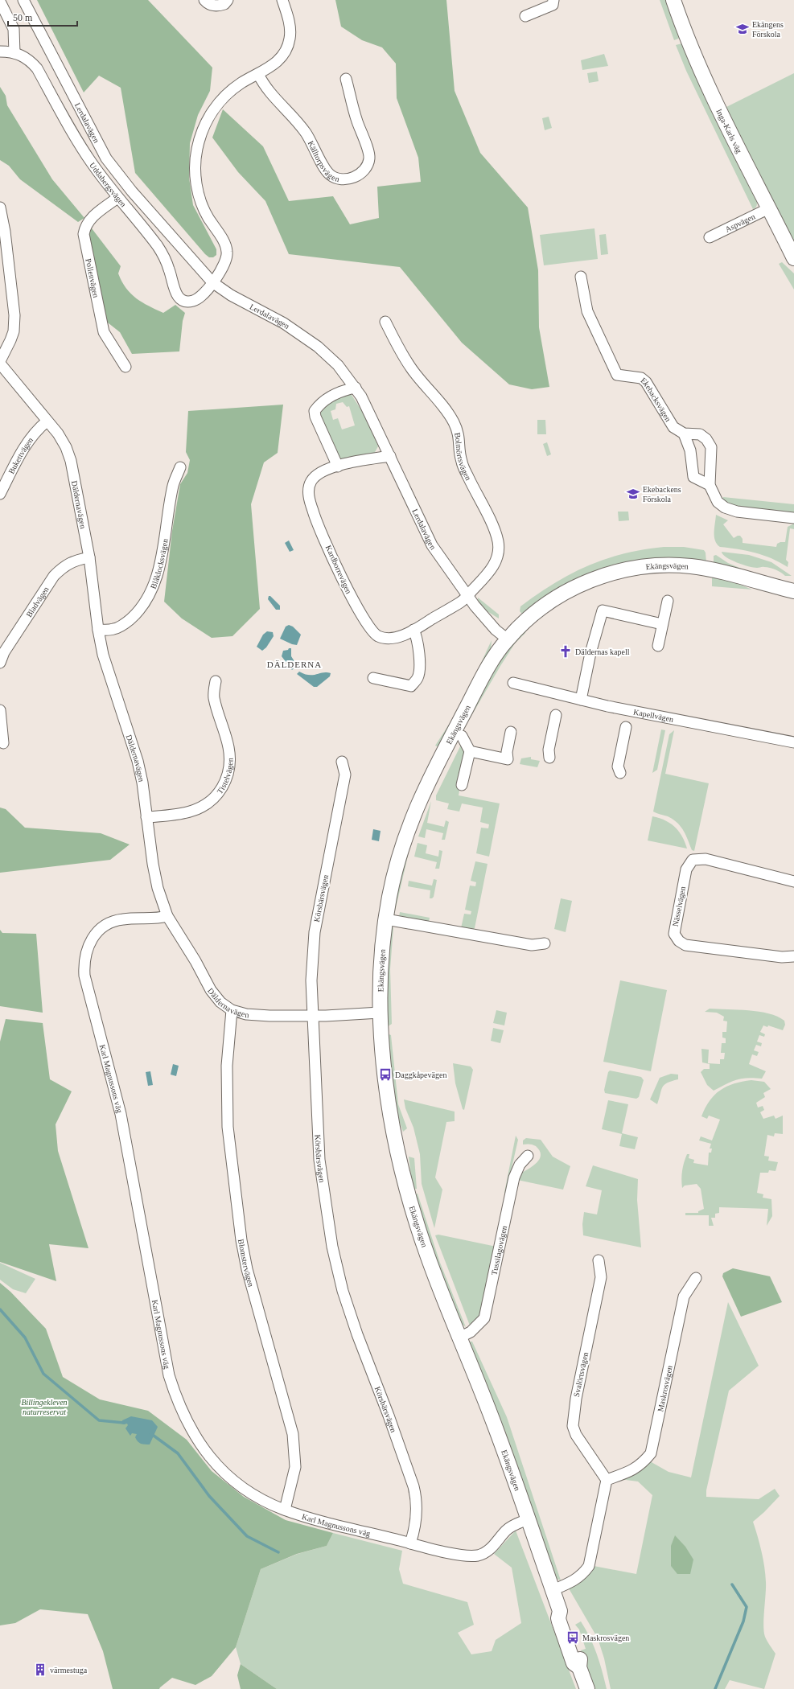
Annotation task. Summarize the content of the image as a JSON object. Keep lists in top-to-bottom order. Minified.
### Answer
{"streets":{"street":["Lerdalavägen","Inga-Karls väg","Källtorpsvägen","Uddabergsvägen","Aspvägen","Pollenvägen","Ekebacksvägen","Bukettvägen","Bolmörtsvägen","Däldernavägen","Blåklocksvägen","Ekängsvägen","Kardborrevägen","Bladvägen","Kapellvägen","Tistelvägen","Körsbärsvägen","Nässelvägen","Karl Magnussons väg","Tussilagovägen","Blomstervägen","Svalörtsvägen","Maskrosvägen"]},"crossings":[["Lerdalavägen","Uddabergsvägen"],["Lerdalavägen","Bolmörtsvägen"],["Lerdalavägen","Ekängsvägen"],["Lerdalavägen","Kardborrevägen"],["Inga-Karls väg","Aspvägen"],["Uddabergsvägen","Pollenvägen"],["Bukettvägen","Däldernavägen"],["Bolmörtsvägen","Kardborrevägen"],["Däldernavägen","Blåklocksvägen"],["Däldernavägen","Ekängsvägen"],["Däldernavägen","Bladvägen"],["Däldernavägen","Tistelvägen"],["Däldernavägen","Körsbärsvägen"],["Däldernavägen","Karl Magnussons väg"],["Däldernavägen","Blomstervägen"],["Ekängsvägen","Karl Magnussons väg"],["Ekängsvägen","Tussilagovägen"],["Körsbärsvägen","Karl Magnussons väg"],["Karl Magnussons väg","Blomstervägen"],["Svalörtsvägen","Maskrosvägen"]],"districts":["DÄLDERNA"],"parks":["Billingekleven naturreservat"],"places":{"school or university":["Ekängens Förskola","Ekebackens Förskola"],"church":["Däldernas kapell"],"bus stop":["Daggkåpevägen","Maskrosvägen"],"building":["värmestuga"]},"scale_bar":"50 m"}
